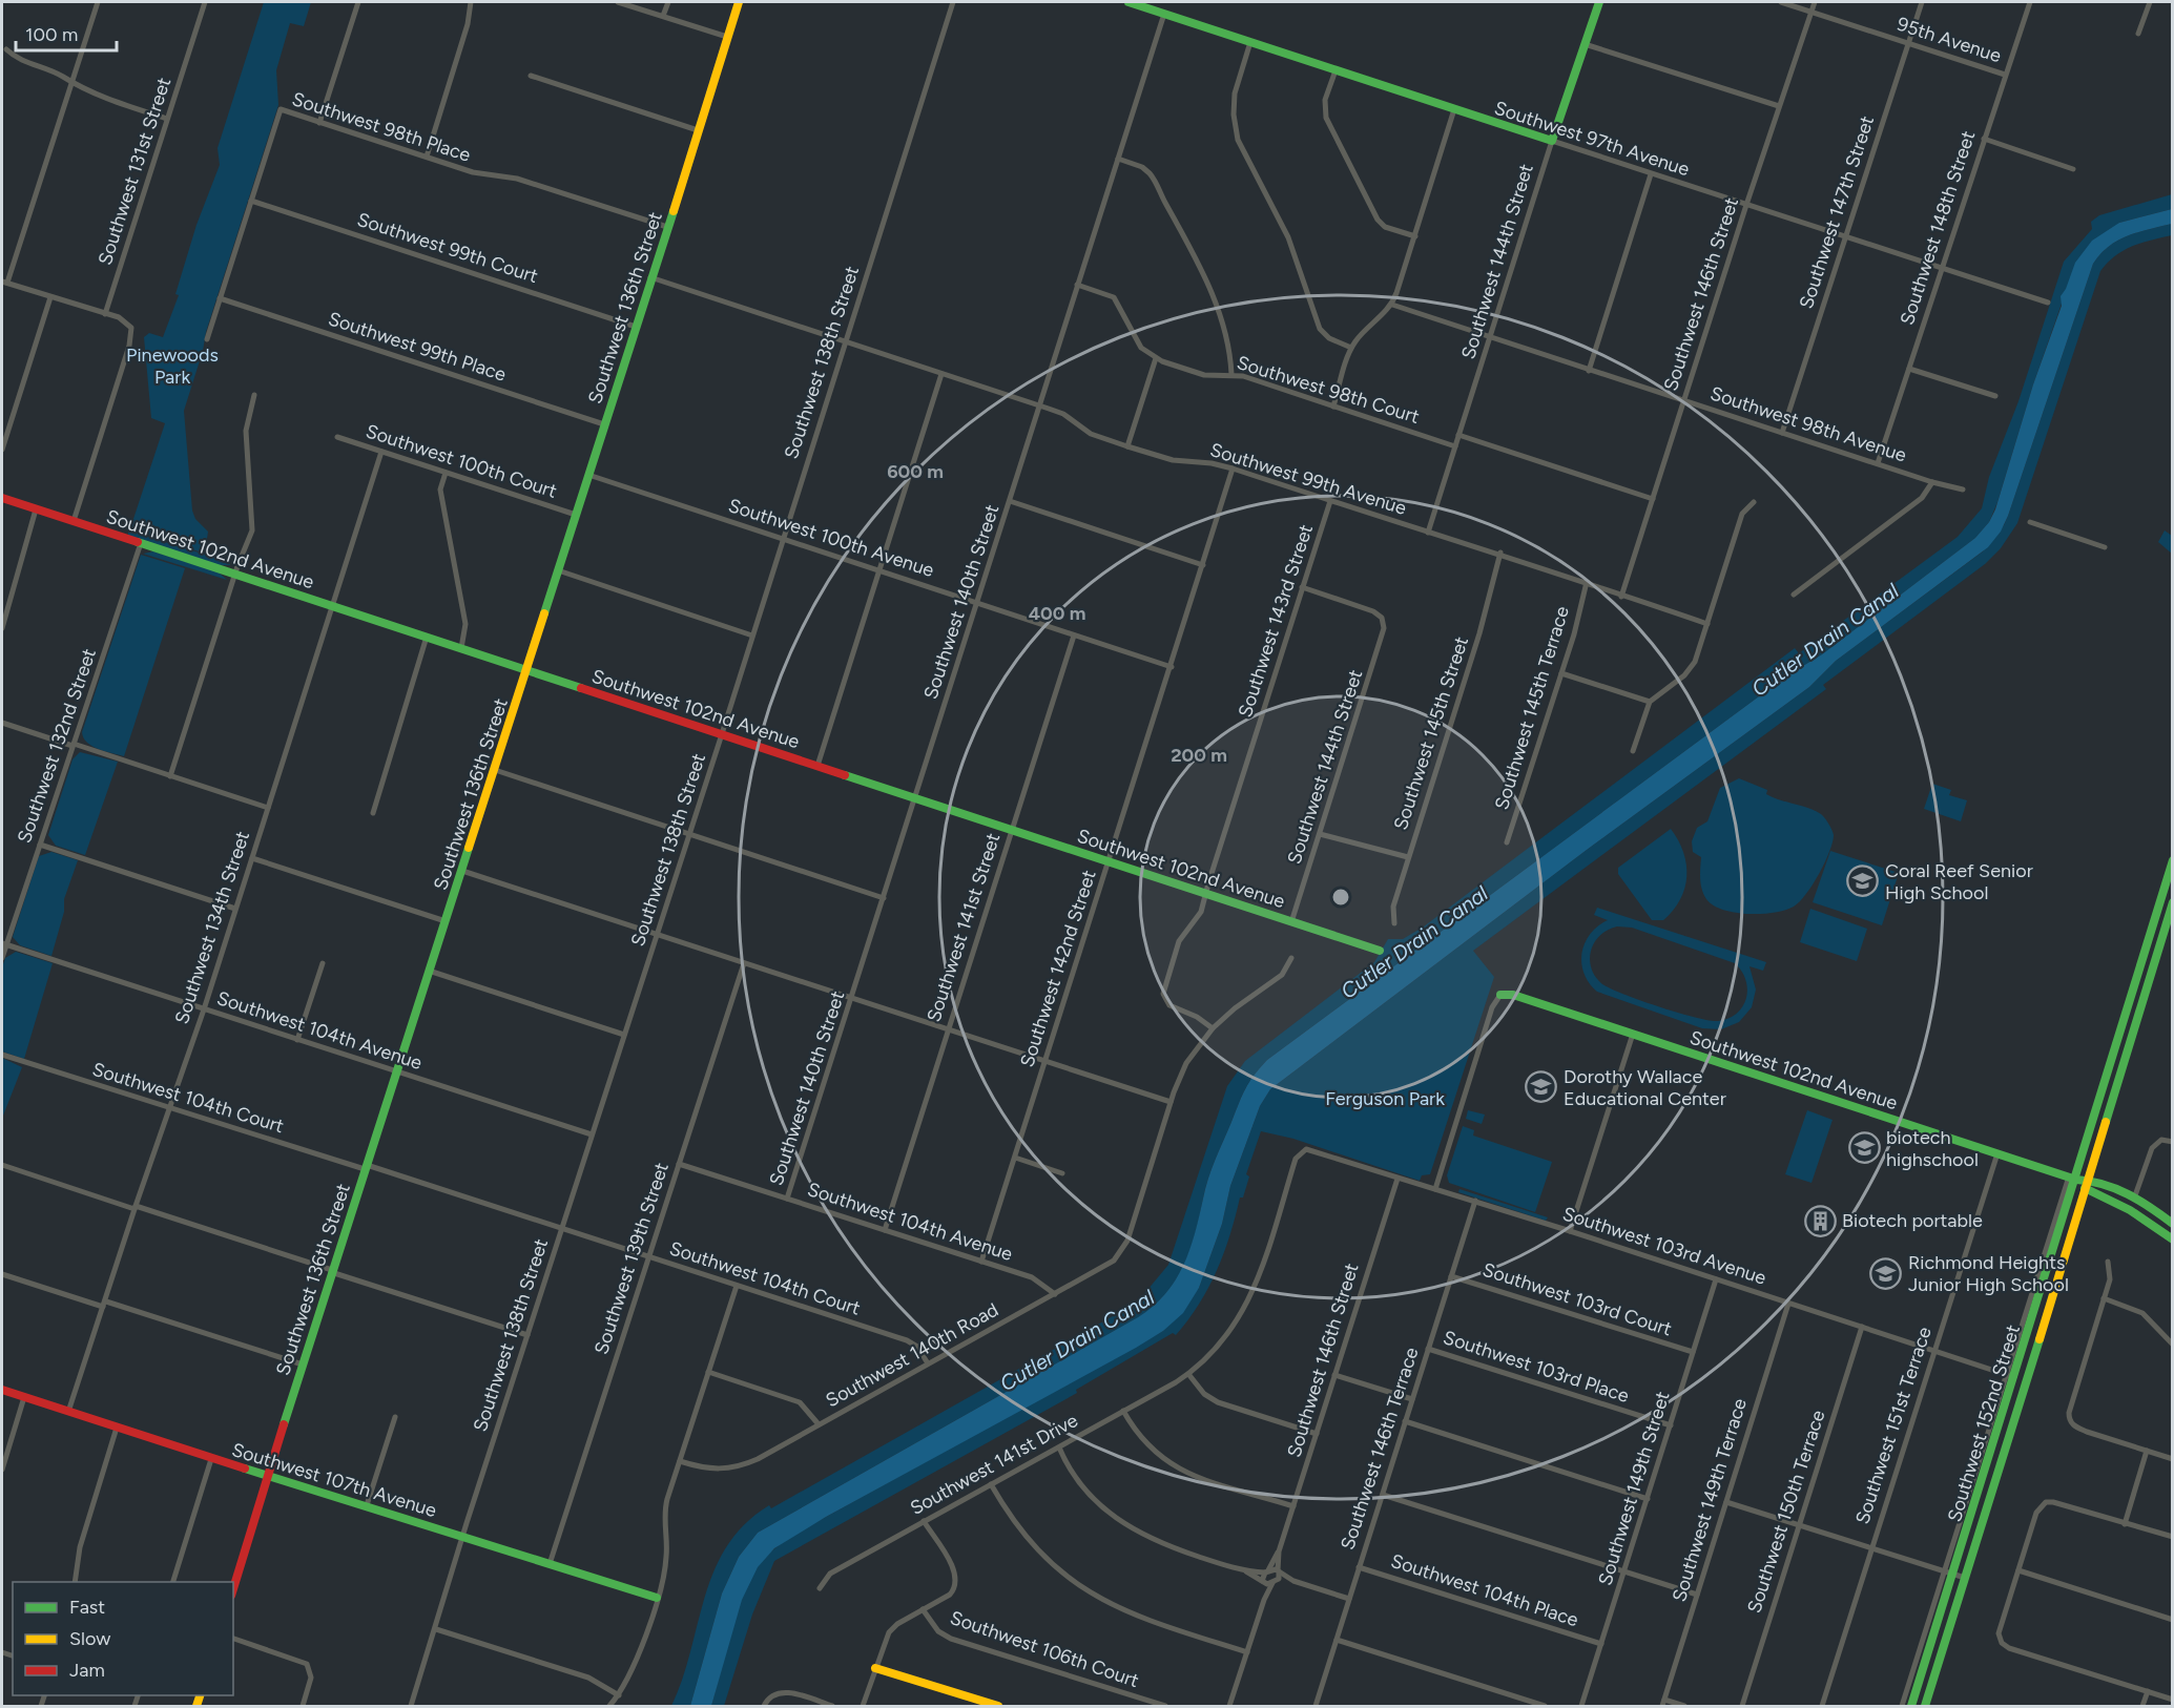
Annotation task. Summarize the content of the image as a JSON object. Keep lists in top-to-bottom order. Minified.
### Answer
{"streets":{"street":["95th Avenue","Southwest 98th Place","Southwest 97th Avenue","Southwest 131st Street","Southwest 147th Street","Southwest 148th Street","Southwest 99th Court","Southwest 144th Street","Southwest 146th Street","Southwest 136th Street","Southwest 99th Place","Southwest 138th Street","Southwest 98th Court","Southwest 98th Avenue","Southwest 100th Court","Southwest 99th Avenue","Southwest 100th Avenue","Southwest 102nd Avenue","Southwest 140th Street","Southwest 143rd Street","Southwest 145th Terrace","Southwest 145th Street","Southwest 132nd Street","Southwest 134th Street","Southwest 141st Street","Southwest 142nd Street","Southwest 104th Avenue","Southwest 104th Court","Southwest 103rd Avenue","Southwest 139th Street","Southwest 103rd Court","Southwest 140th Road","Southwest 103rd Place","Southwest 152nd Street","Southwest 151st Terrace","Southwest 146th Terrace","Southwest 141st Drive","Southwest 107th Avenue","Southwest 149th Street","Southwest 149th Terrace","Southwest 150th Terrace","Southwest 104th Place","Southwest 106th Court"]},"crossings":[["95th Avenue","Southwest 147th Street"],["95th Avenue","Southwest 148th Street"],["95th Avenue","Southwest 146th Street"],["Southwest 98th Place","Southwest 99th Court"],["Southwest 98th Place","Southwest 136th Street"],["Southwest 98th Place","Southwest 99th Place"],["Southwest 97th Avenue","Southwest 147th Street"],["Southwest 97th Avenue","Southwest 148th Street"],["Southwest 97th Avenue","Southwest 144th Street"],["Southwest 97th Avenue","Southwest 146th Street"],["Southwest 97th Avenue","Southwest 140th Street"],["Southwest 147th Street","Southwest 98th Avenue"],["Southwest 148th Street","Southwest 98th Avenue"],["Southwest 99th Court","Southwest 136th Street"],["Southwest 144th Street","Southwest 98th Court"],["Southwest 144th Street","Southwest 98th Avenue"],["Southwest 144th Street","Southwest 99th Avenue"],["Southwest 144th Street","Southwest 102nd Avenue"],["Southwest 144th Street","Southwest 143rd Street"],["Southwest 146th Street","Southwest 98th Avenue"],["Southwest 146th Street","Southwest 99th Avenue"],["Southwest 146th Street","Southwest 103rd Avenue"],["Southwest 136th Street","Southwest 99th Place"],["Southwest 136th Street","Southwest 100th Court"],["Southwest 136th Street","Southwest 99th Avenue"],["Southwest 136th Street","Southwest 100th Avenue"],["Southwest 136th Street","Southwest 102nd Avenue"],["Southwest 136th Street","Southwest 104th Avenue"],["Southwest 136th Street","Southwest 104th Court"],["Southwest 136th Street","Southwest 107th Avenue"],["Southwest 138th Street","Southwest 99th Avenue"],["Southwest 138th Street","Southwest 100th Avenue"],["Southwest 138th Street","Southwest 102nd Avenue"],["Southwest 138th Street","Southwest 104th Avenue"],["Southwest 138th Street","Southwest 104th Court"],["Southwest 138th Street","Southwest 107th Avenue"],["Southwest 98th Court","Southwest 140th Street"],["Southwest 100th Court","Southwest 134th Street"],["Southwest 99th Avenue","Southwest 140th Street"],["Southwest 99th Avenue","Southwest 143rd Street"],["Southwest 99th Avenue","Southwest 145th Terrace"],["Southwest 99th Avenue","Southwest 145th Street"],["Southwest 99th Avenue","Southwest 142nd Street"],["Southwest 100th Avenue","Southwest 140th Street"],["Southwest 100th Avenue","Southwest 141st Street"],["Southwest 100th Avenue","Southwest 142nd Street"],["Southwest 102nd Avenue","Southwest 140th Street"],["Southwest 102nd Avenue","Southwest 143rd Street"],["Southwest 102nd Avenue","Southwest 132nd Street"],["Southwest 102nd Avenue","Southwest 134th Street"],["Southwest 102nd Avenue","Southwest 141st Street"],["Southwest 102nd Avenue","Southwest 142nd Street"],["Southwest 102nd Avenue","Southwest 152nd Street"],["Southwest 102nd Avenue","Southwest 151st Terrace"],["Southwest 140th Street","Southwest 104th Avenue"],["Southwest 132nd Street","Southwest 104th Avenue"],["Southwest 134th Street","Southwest 104th Avenue"],["Southwest 134th Street","Southwest 104th Court"],["Southwest 134th Street","Southwest 107th Avenue"],["Southwest 141st Street","Southwest 104th Avenue"],["Southwest 142nd Street","Southwest 104th Avenue"],["Southwest 104th Avenue","Southwest 139th Street"],["Southwest 104th Avenue","Southwest 140th Road"],["Southwest 104th Court","Southwest 139th Street"],["Southwest 104th Court","Southwest 140th Road"],["Southwest 103rd Avenue","Southwest 152nd Street"],["Southwest 103rd Avenue","Southwest 151st Terrace"],["Southwest 103rd Avenue","Southwest 146th Terrace"],["Southwest 103rd Avenue","Southwest 141st Drive"],["Southwest 103rd Avenue","Southwest 149th Street"],["Southwest 103rd Avenue","Southwest 149th Terrace"],["Southwest 103rd Avenue","Southwest 150th Terrace"],["Southwest 139th Street","Southwest 107th Avenue"],["Southwest 103rd Court","Southwest 146th Terrace"],["Southwest 103rd Court","Southwest 149th Street"],["Southwest 103rd Place","Southwest 146th Terrace"],["Southwest 103rd Place","Southwest 149th Street"],["Southwest 146th Terrace","Southwest 104th Place"],["Southwest 149th Street","Southwest 104th Place"]],"water":["Cutler Drain Canal"],"parks":["Pinewoods Park","Ferguson Park"],"places":{"school or university":["Coral Reef Senior High School","Dorothy Wallace Educational Center","biotech highschool","Richmond Heights Junior High School"],"building":["Biotech portable"]},"legend":["Fast","Slow","Jam"],"scale_bar":"100 m","rings":["600 m","400 m","200 m"]}
